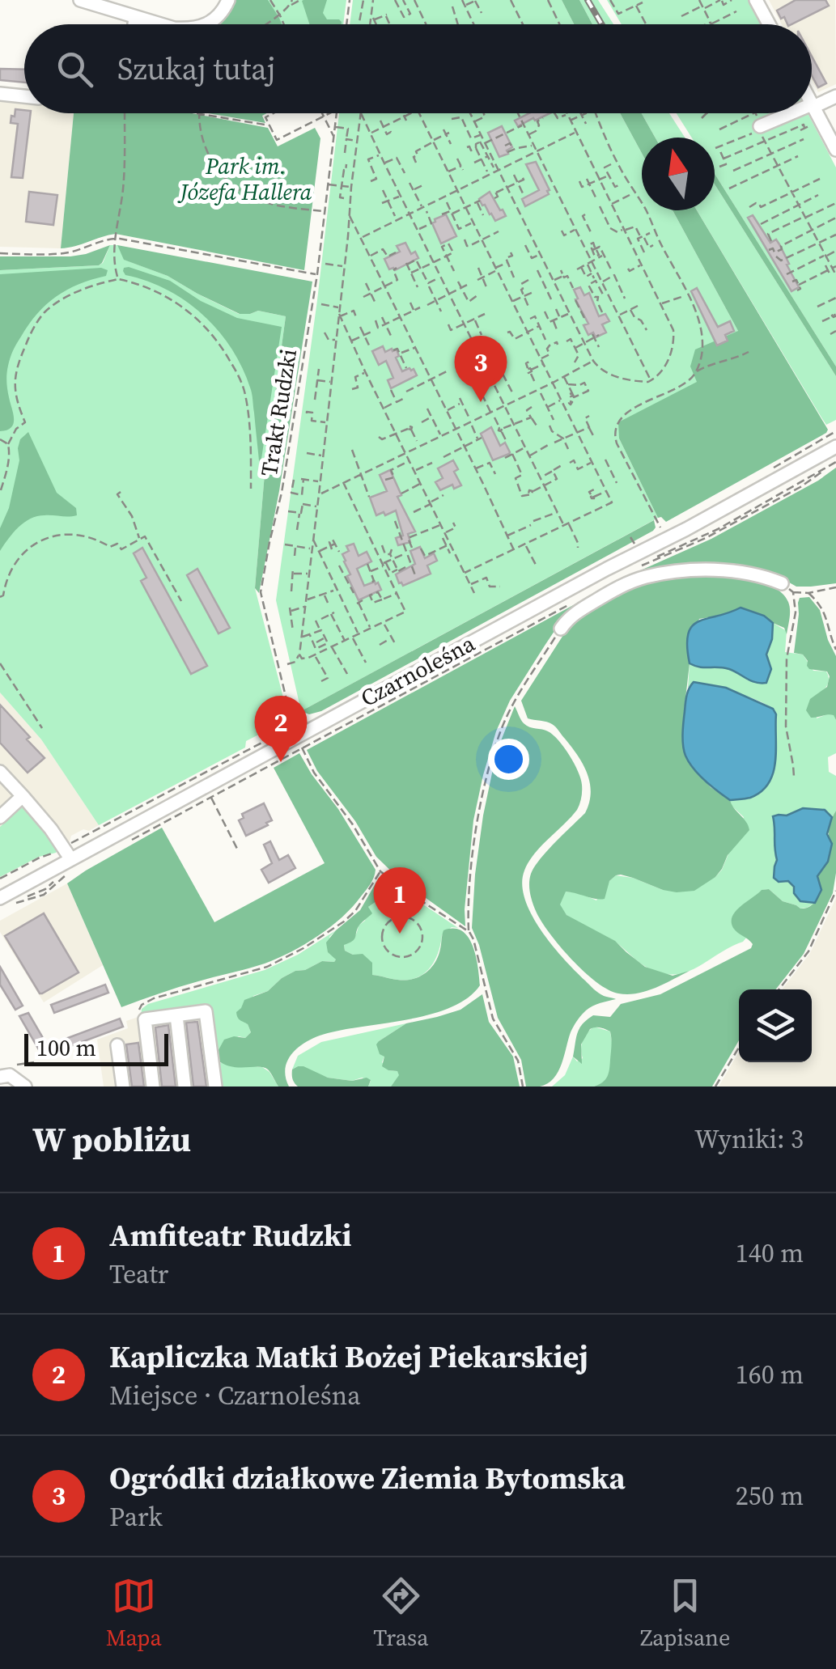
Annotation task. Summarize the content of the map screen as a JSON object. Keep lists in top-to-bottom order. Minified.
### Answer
{"streets":{"street":["Czarnoleśna"],"path":["Trakt Rudzki"]},"parks":["Park im. Józefa Hallera"],"scale_bar":"100 m","north":"top","page":{"search":"Szukaj tutaj","pins":["3","2","1"],"scale":"100 m","heading":["W pobliżu","Wyniki: 3"],"list":[{"mark":"1","name":"Amfiteatr Rudzki","note":"Teatr","value":"140 m"},{"mark":"2","name":"Kapliczka Matki Bożej Piekarskiej","note":"Miejsce · Czarnoleśna","value":"160 m"},{"mark":"3","name":"Ogródki działkowe Ziemia Bytomska","note":"Park","value":"250 m"}],"nav":["Mapa","Trasa","Zapisane"]}}
